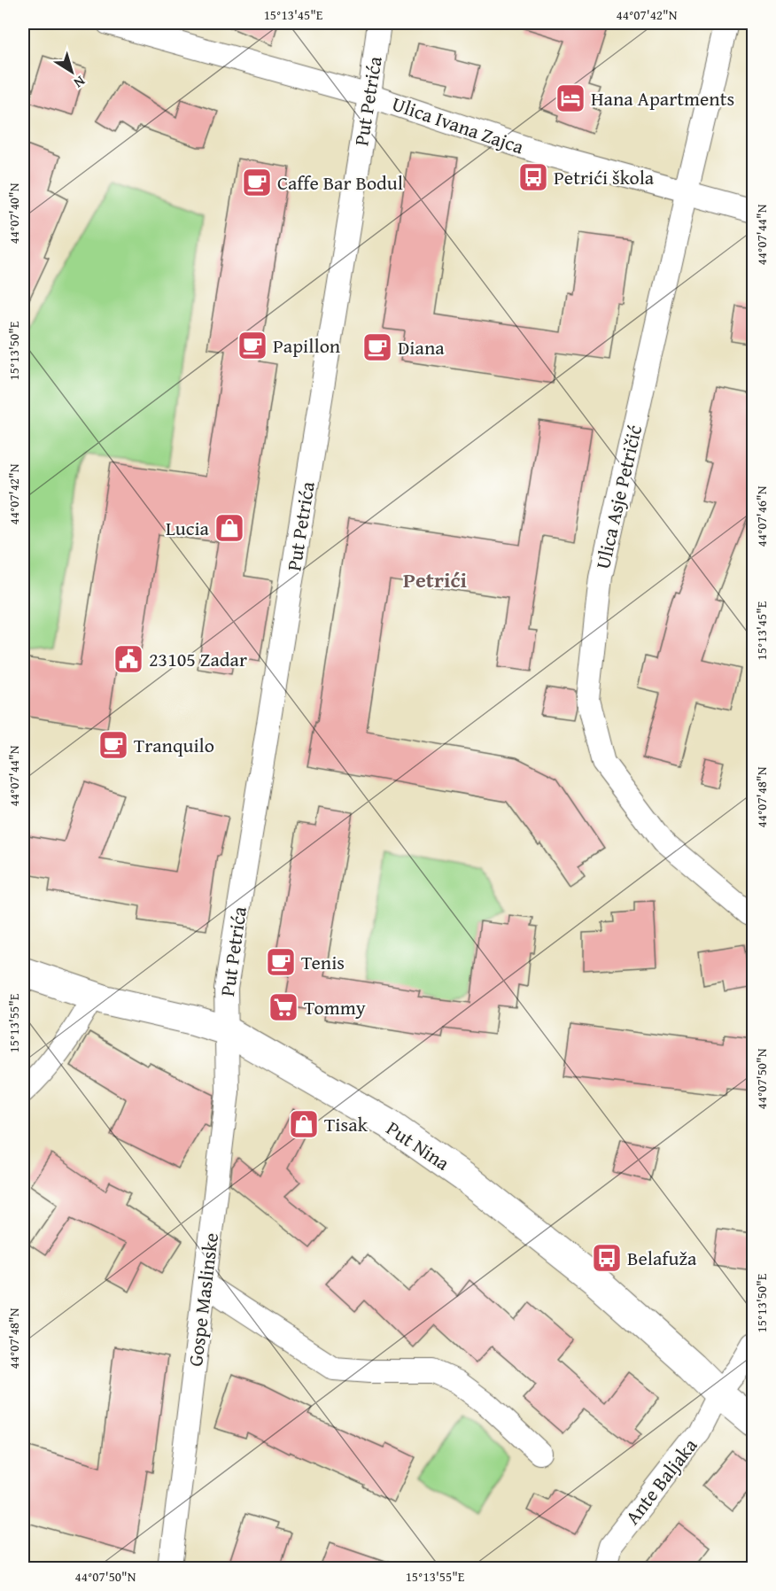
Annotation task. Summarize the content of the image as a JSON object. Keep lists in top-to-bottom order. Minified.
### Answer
{"streets":{"main road":["Put Nina"],"street":["Put Petrića","Ulica Ivana Zajca","Ulica Asje Petričić","Gospe Maslinske","Ante Baljaka"]},"crossings":[["Put Petrića","Ulica Ivana Zajca"],["Put Petrića","Put Nina"],["Put Petrića","Gospe Maslinske"],["Ulica Ivana Zajca","Ulica Asje Petričić"],["Put Nina","Gospe Maslinske"],["Put Nina","Ante Baljaka"]],"districts":["Petrići"],"places":{"hotel":["Hana Apartments"],"bus stop":["Petrići škola","Belafuža"],"cafe":["Caffe Bar Bodul","Papillon","Diana","Tranquilo","Tenis"],"shop":["Lucia","Tisak"],"public building":["23105 Zadar"],"supermarket":["Tommy"]},"north":"bottom right","coordinates":["15°13'45\"E","44°07'42\"N","44°07'40\"N","44°07'44\"N","15°13'50\"E","44°07'46\"N","44°07'48\"N","15°13'55\"E","44°07'50\"N"]}
